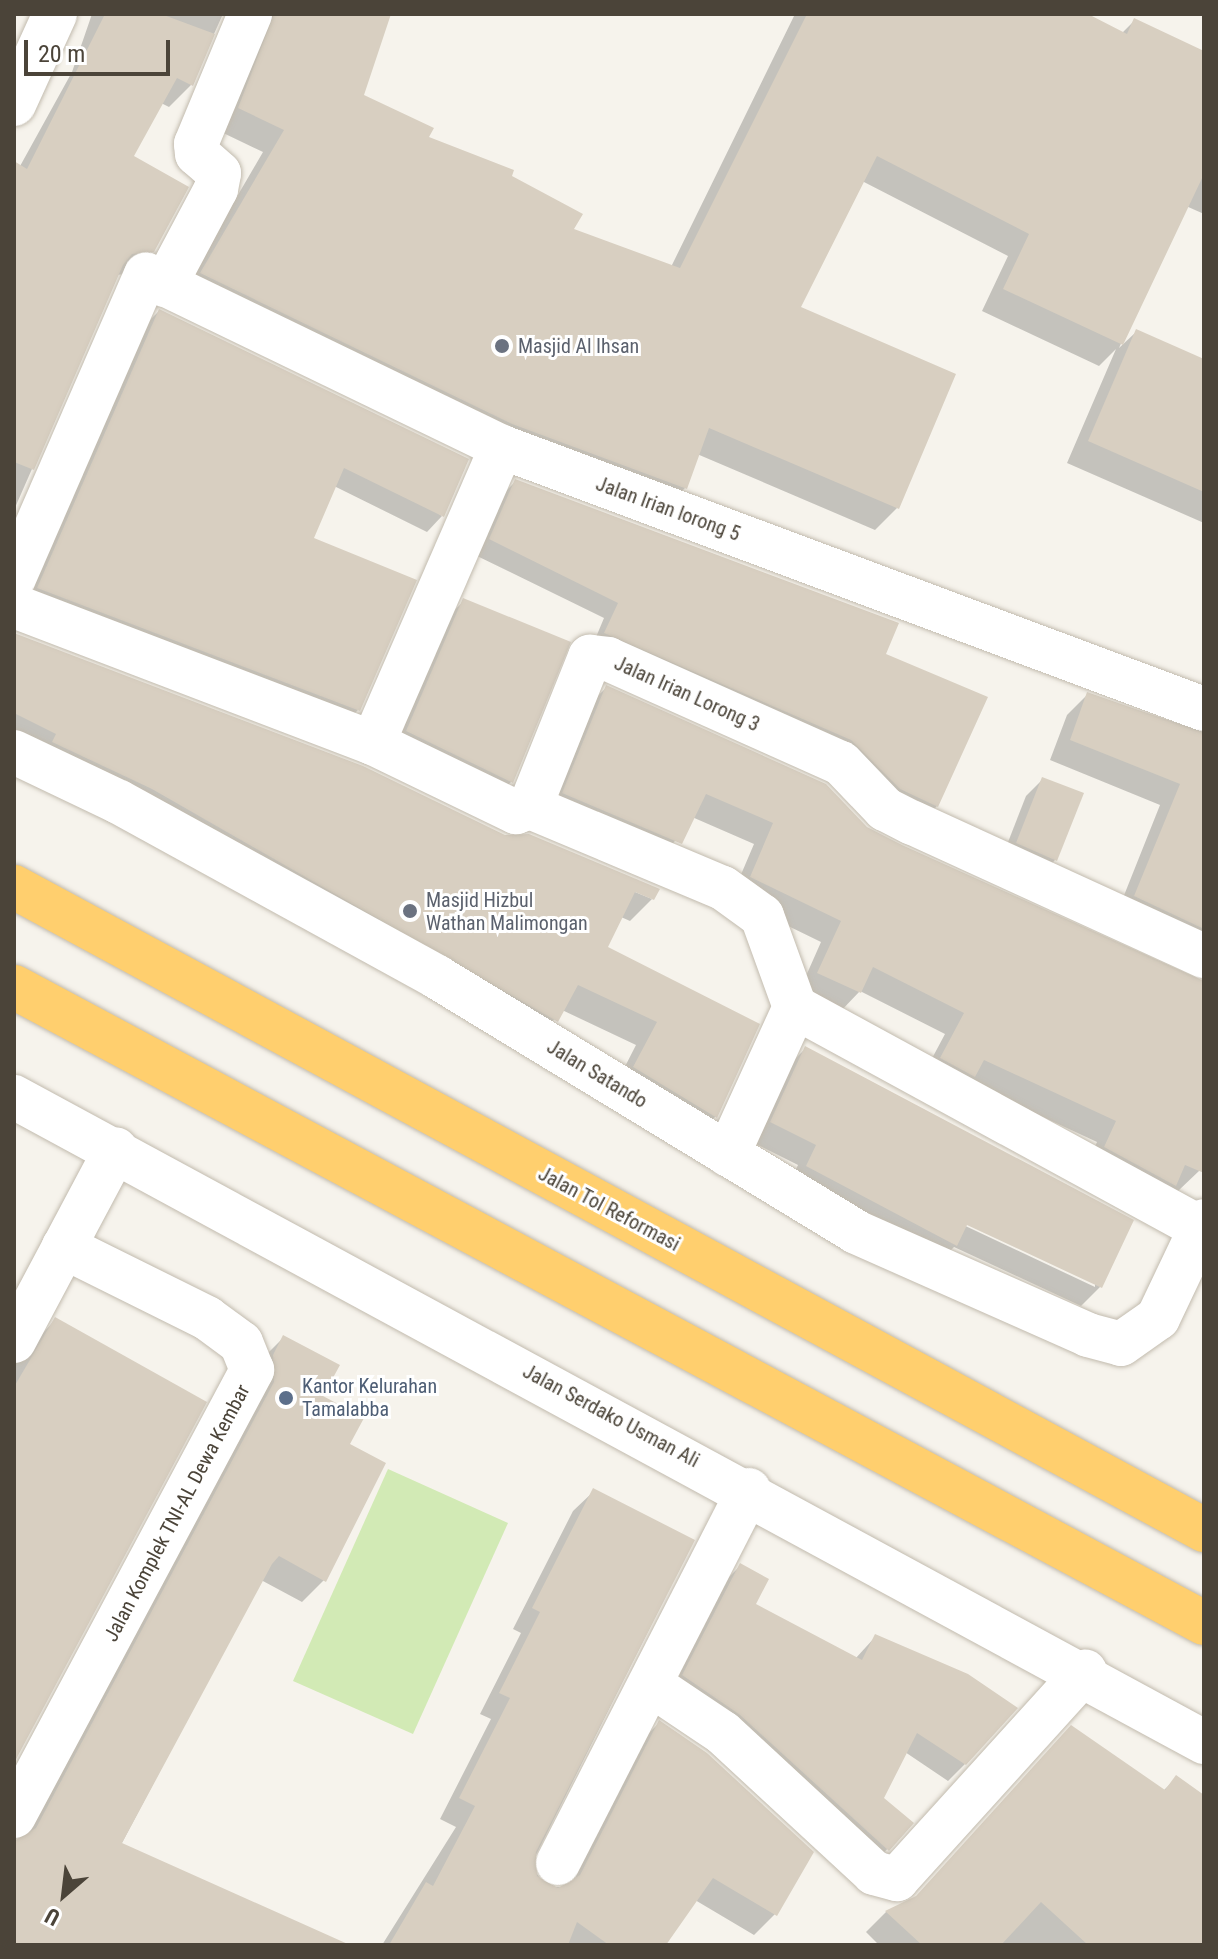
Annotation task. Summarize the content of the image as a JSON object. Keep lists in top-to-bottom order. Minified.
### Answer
{"streets":{"highway":["Jalan Tol Reformasi"],"street":["Jalan Irian lorong 5","Jalan Irian Lorong 3","Jalan Satando","Jalan Serdako Usman Ali","Jalan Komplek TNI-AL Dewa Kembar"]},"places":["Masjid Al Ihsan","Masjid Hizbul Wathan Malimongan","Kantor Kelurahan Tamalabba"],"scale_bar":"20 m","north":"bottom left"}
